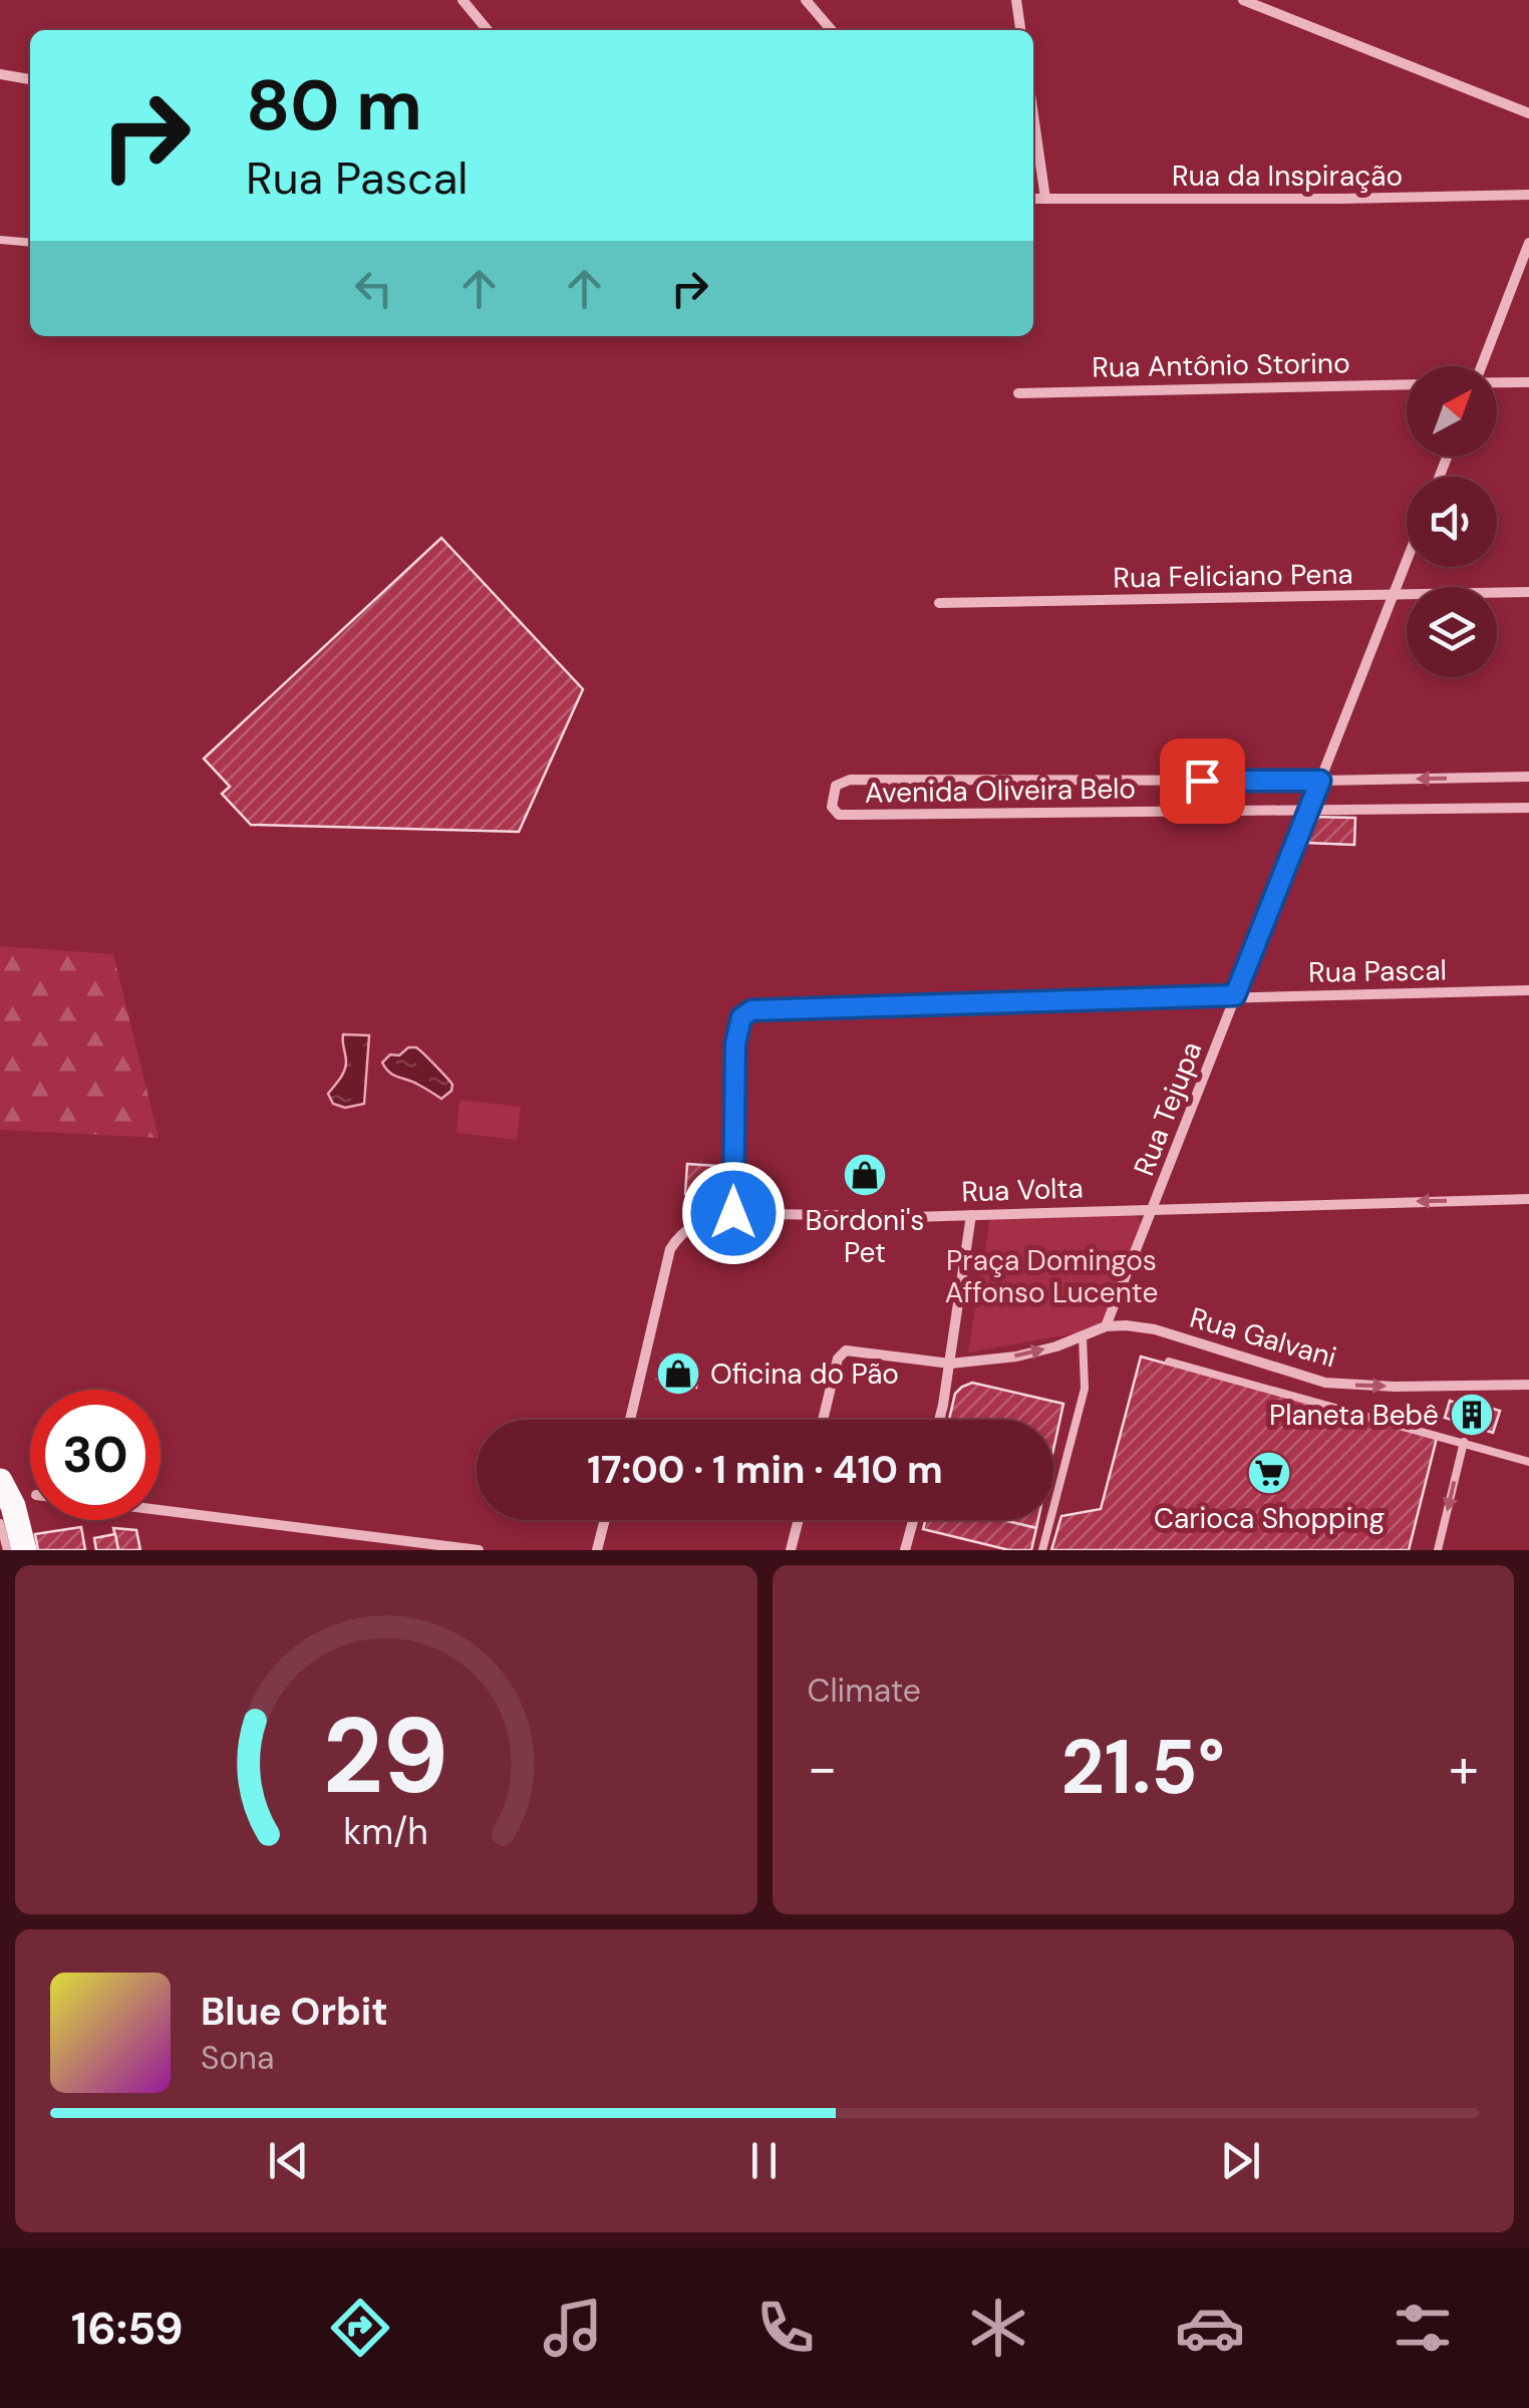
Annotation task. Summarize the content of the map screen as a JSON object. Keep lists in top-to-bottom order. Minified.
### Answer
{"streets":{"street":["Rua da Inspiração","Rua Antônio Storino","Rua Feliciano Pena","Avenida Oliveira Belo","Rua Pascal","Rua Tejupa","Rua Volta","Rua Galvani"]},"crossings":[["Rua Feliciano Pena","Rua Tejupa"],["Avenida Oliveira Belo","Rua Tejupa"],["Rua Pascal","Rua Tejupa"],["Rua Pascal","Rua Volta"],["Rua Tejupa","Rua Volta"],["Rua Tejupa","Rua Galvani"]],"one_way":["Rua Volta","Rua Galvani"],"parks":["Praça Domingos Affonso Lucente"],"places":{"shop":["Bordoni's Pet","Oficina do Pão"],"building":["Planeta Bebê"],"supermarket":["Carioca Shopping"]},"north":"top right","page":{"turn":["80 m","Rua Pascal"],"limit":"30","trip":"17:00 · 1 min · 410 m","tile":"Climate","heat":["−","21.5°","+"],"song":["Blue Orbit","Sona"],"tabs":"16:59","gauge":["29","km/h"]}}
